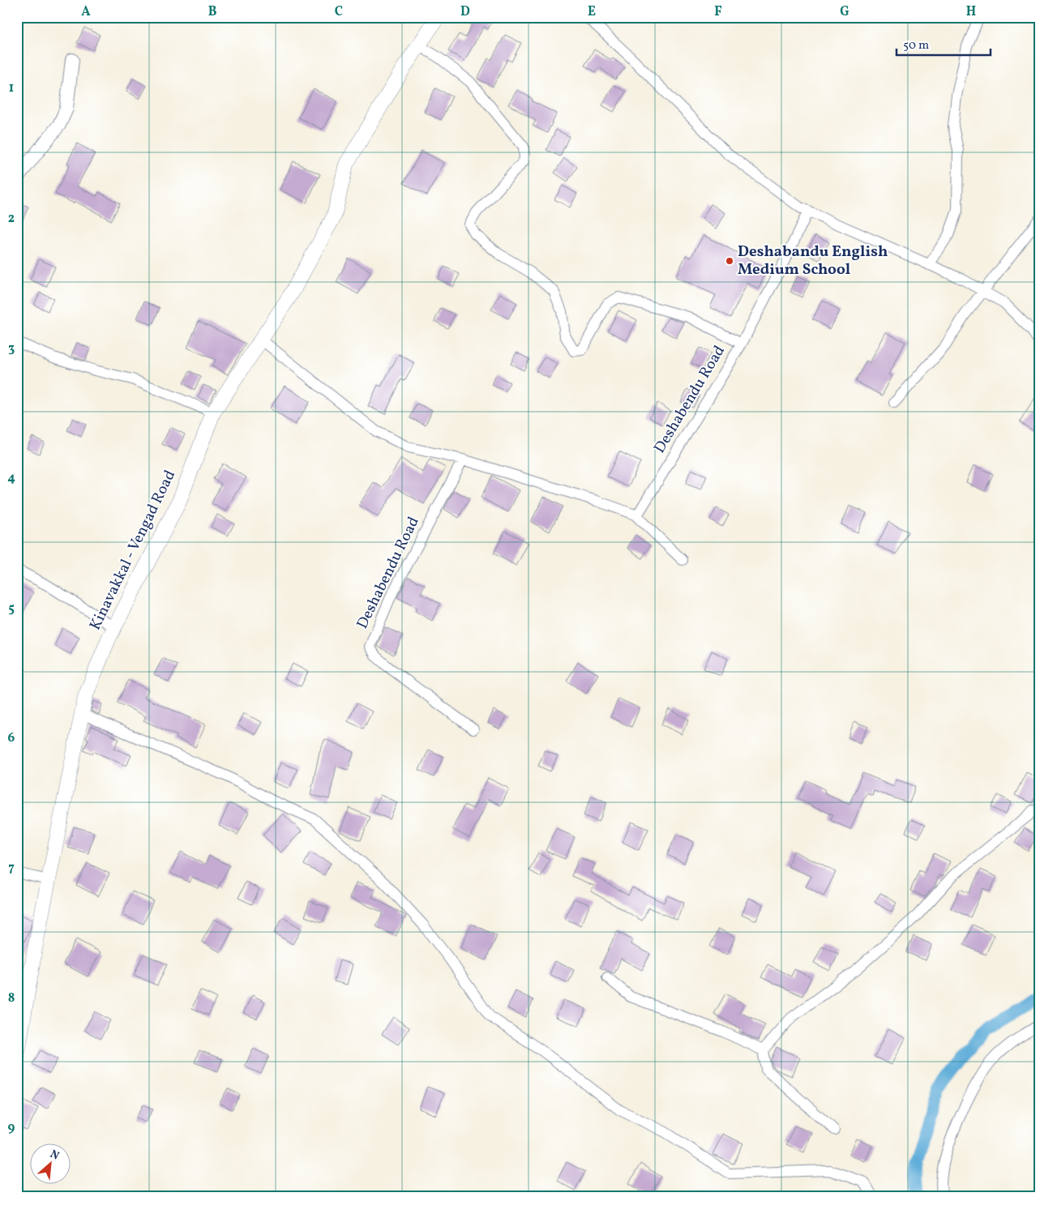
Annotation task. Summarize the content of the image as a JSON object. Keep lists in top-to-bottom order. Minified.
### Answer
{"streets":{"main road":["Kinavakkal - Vengad Road"],"street":["Deshabendu Road"]},"crossings":[["Deshabendu Road","Kinavakkal - Vengad Road"]],"places":["Deshabandu English Medium School"],"scale_bar":"50 m","north":"top right","grid":{"columns":["A","B","C","D","E","F","G","H"],"rows":["1","2","3","4","5","6","7","8","9"]}}
